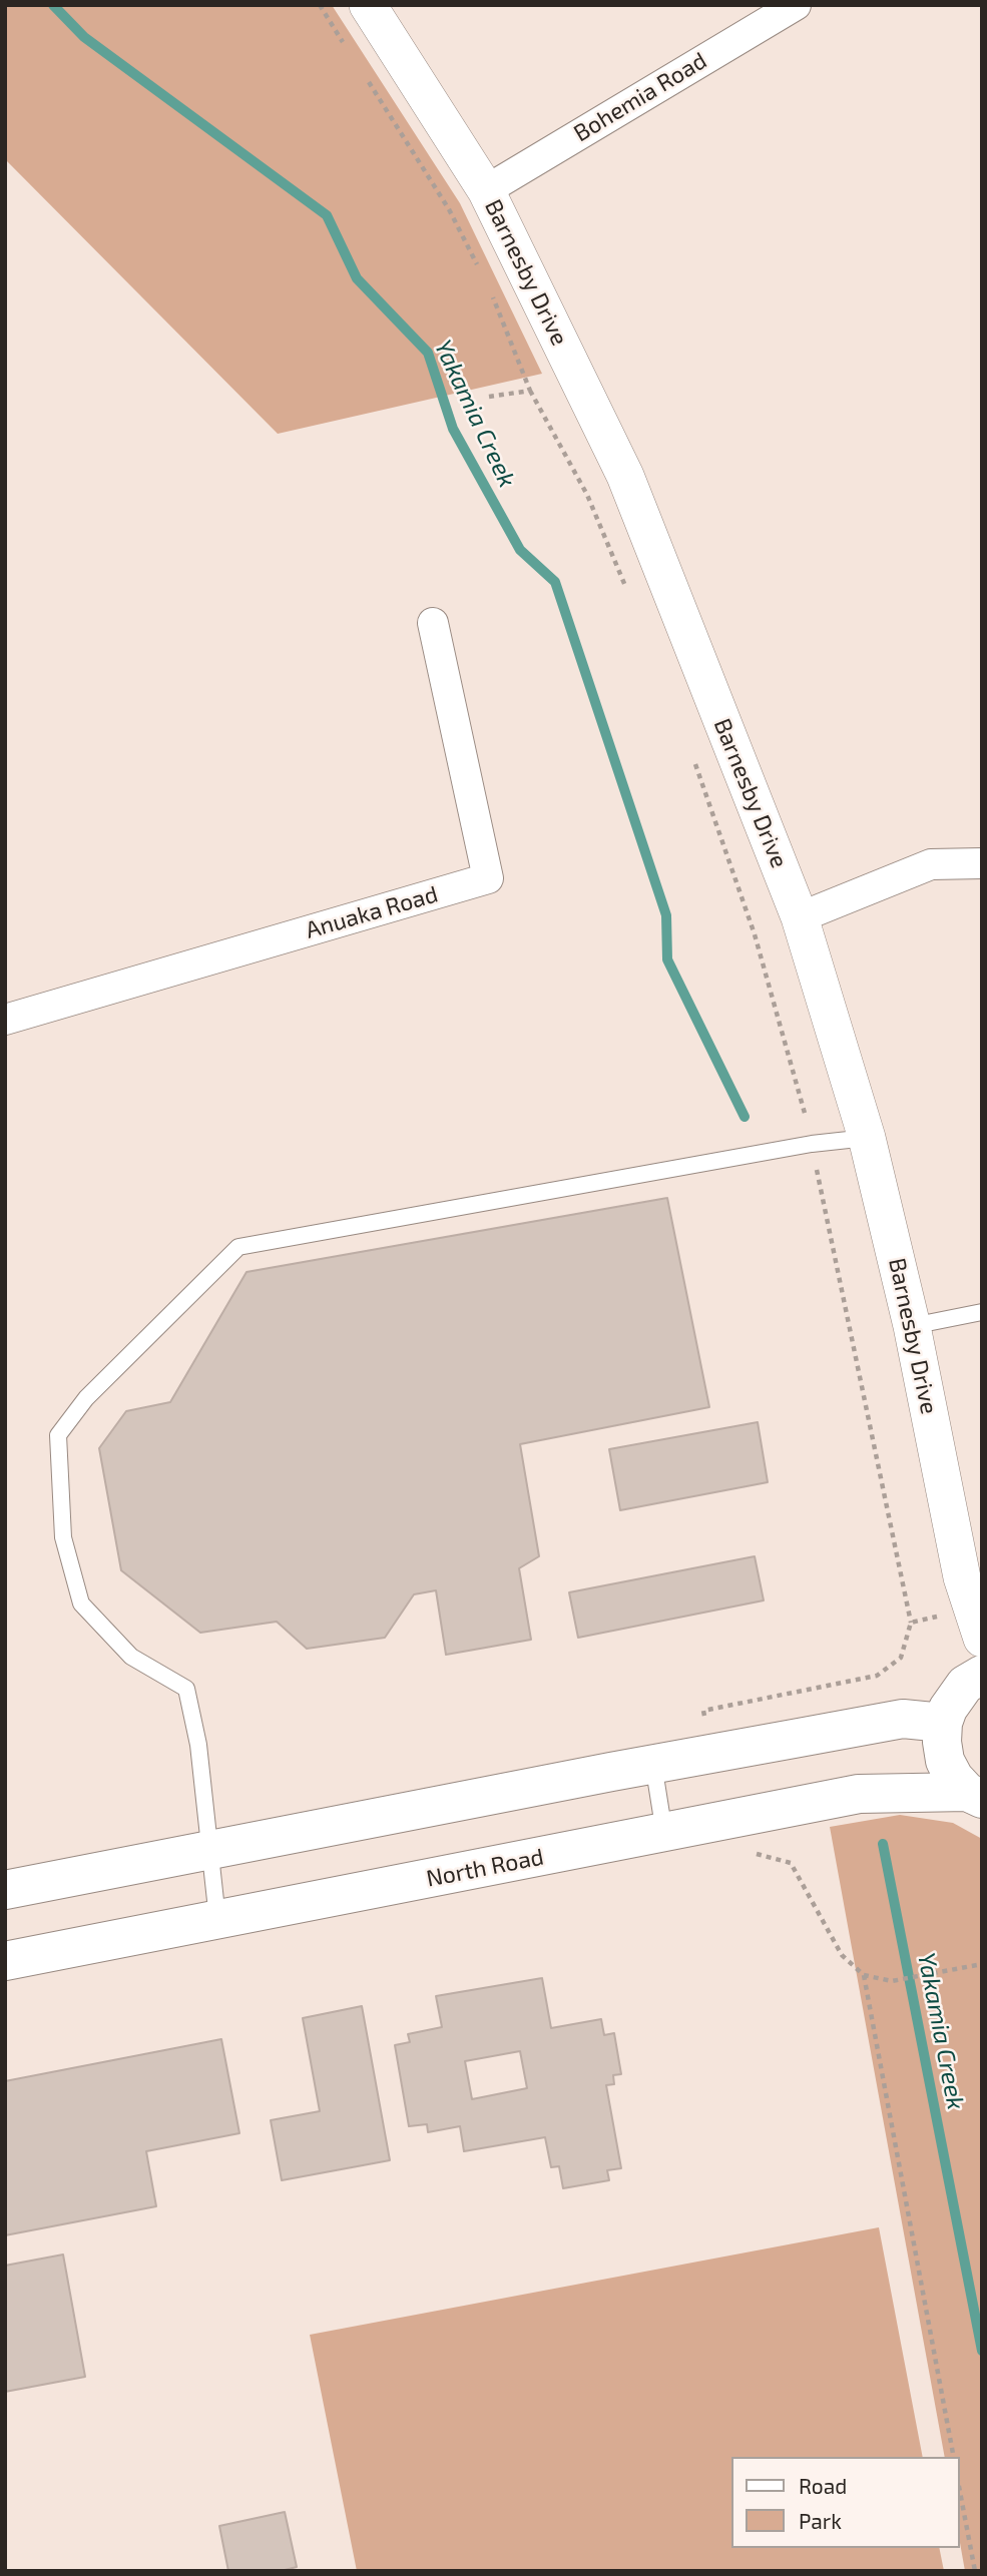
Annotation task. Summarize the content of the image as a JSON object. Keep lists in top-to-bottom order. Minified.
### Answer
{"streets":{"main road":["North Road"],"street":["Bohemia Road","Barnesby Drive","Anuaka Road"]},"crossings":[["Bohemia Road","Barnesby Drive"]],"water":["Yakamia Creek"],"legend":["Road","Park"]}
